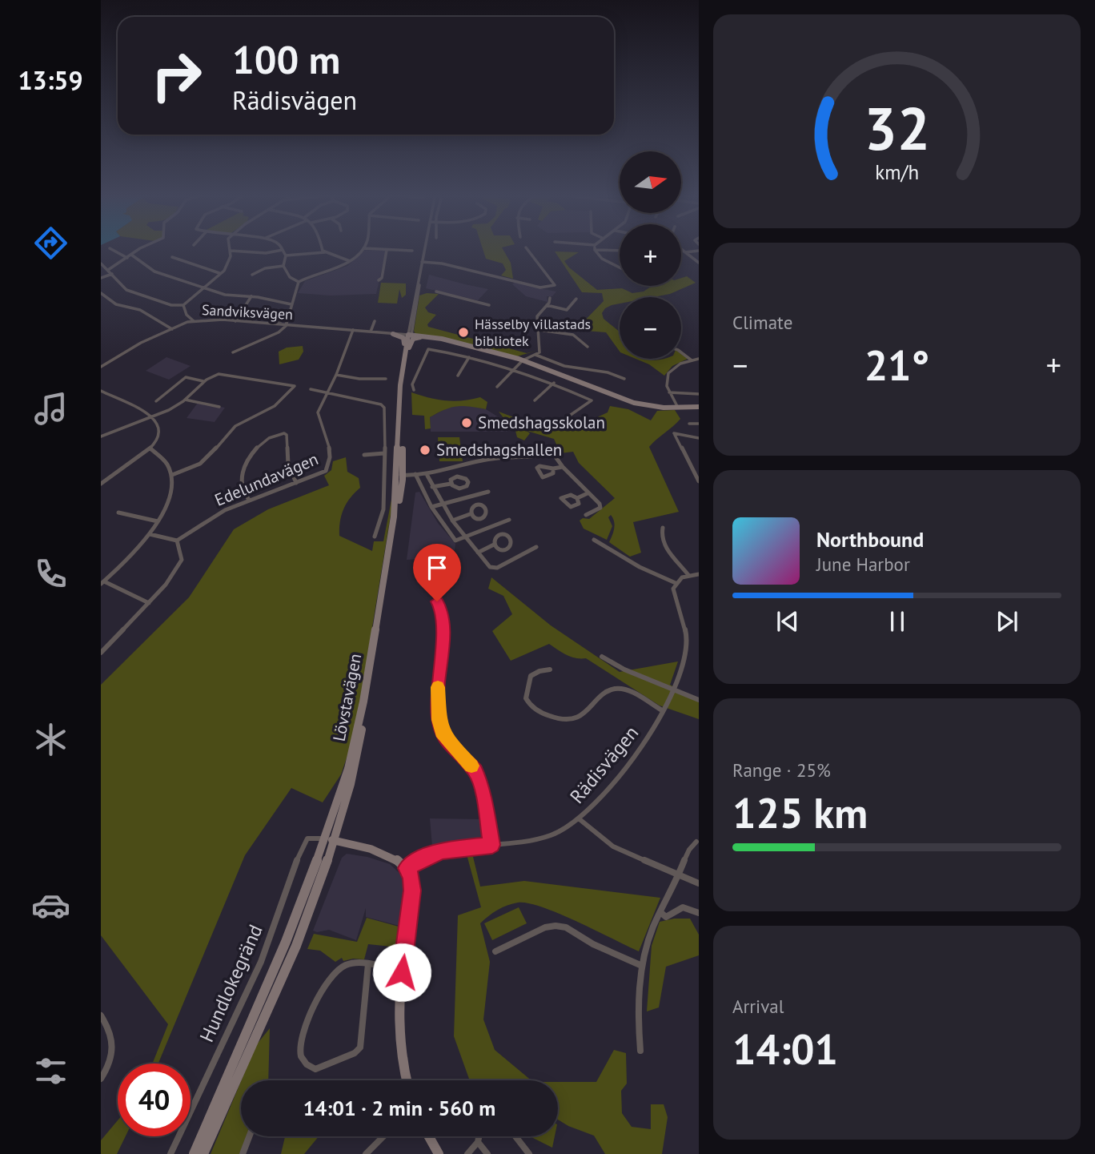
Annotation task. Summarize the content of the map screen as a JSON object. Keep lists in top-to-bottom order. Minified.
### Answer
{"streets":{"street":["Sandviksvägen","Edelundavägen","Lövstavägen","Rädisvägen","Hundlokegränd"]},"crossings":[["Sandviksvägen","Edelundavägen"],["Sandviksvägen","Lövstavägen"],["Lövstavägen","Hundlokegränd"]],"places":["Hässelby villastads bibliotek","Smedshagsskolan","Smedshagshallen"],"north":"right","page":{"tabs":"13:59","turn":["100 m","Rädisvägen"],"map_buttons":["+","−"],"tile":["Climate",["Range · 25%","125 km"],["Arrival","14:01"]],"heat":["−","21°","+"],"song":["Northbound","June Harbor"],"limit":"40","trip":"14:01 · 2 min · 560 m","gauge":["32","km/h"]}}
